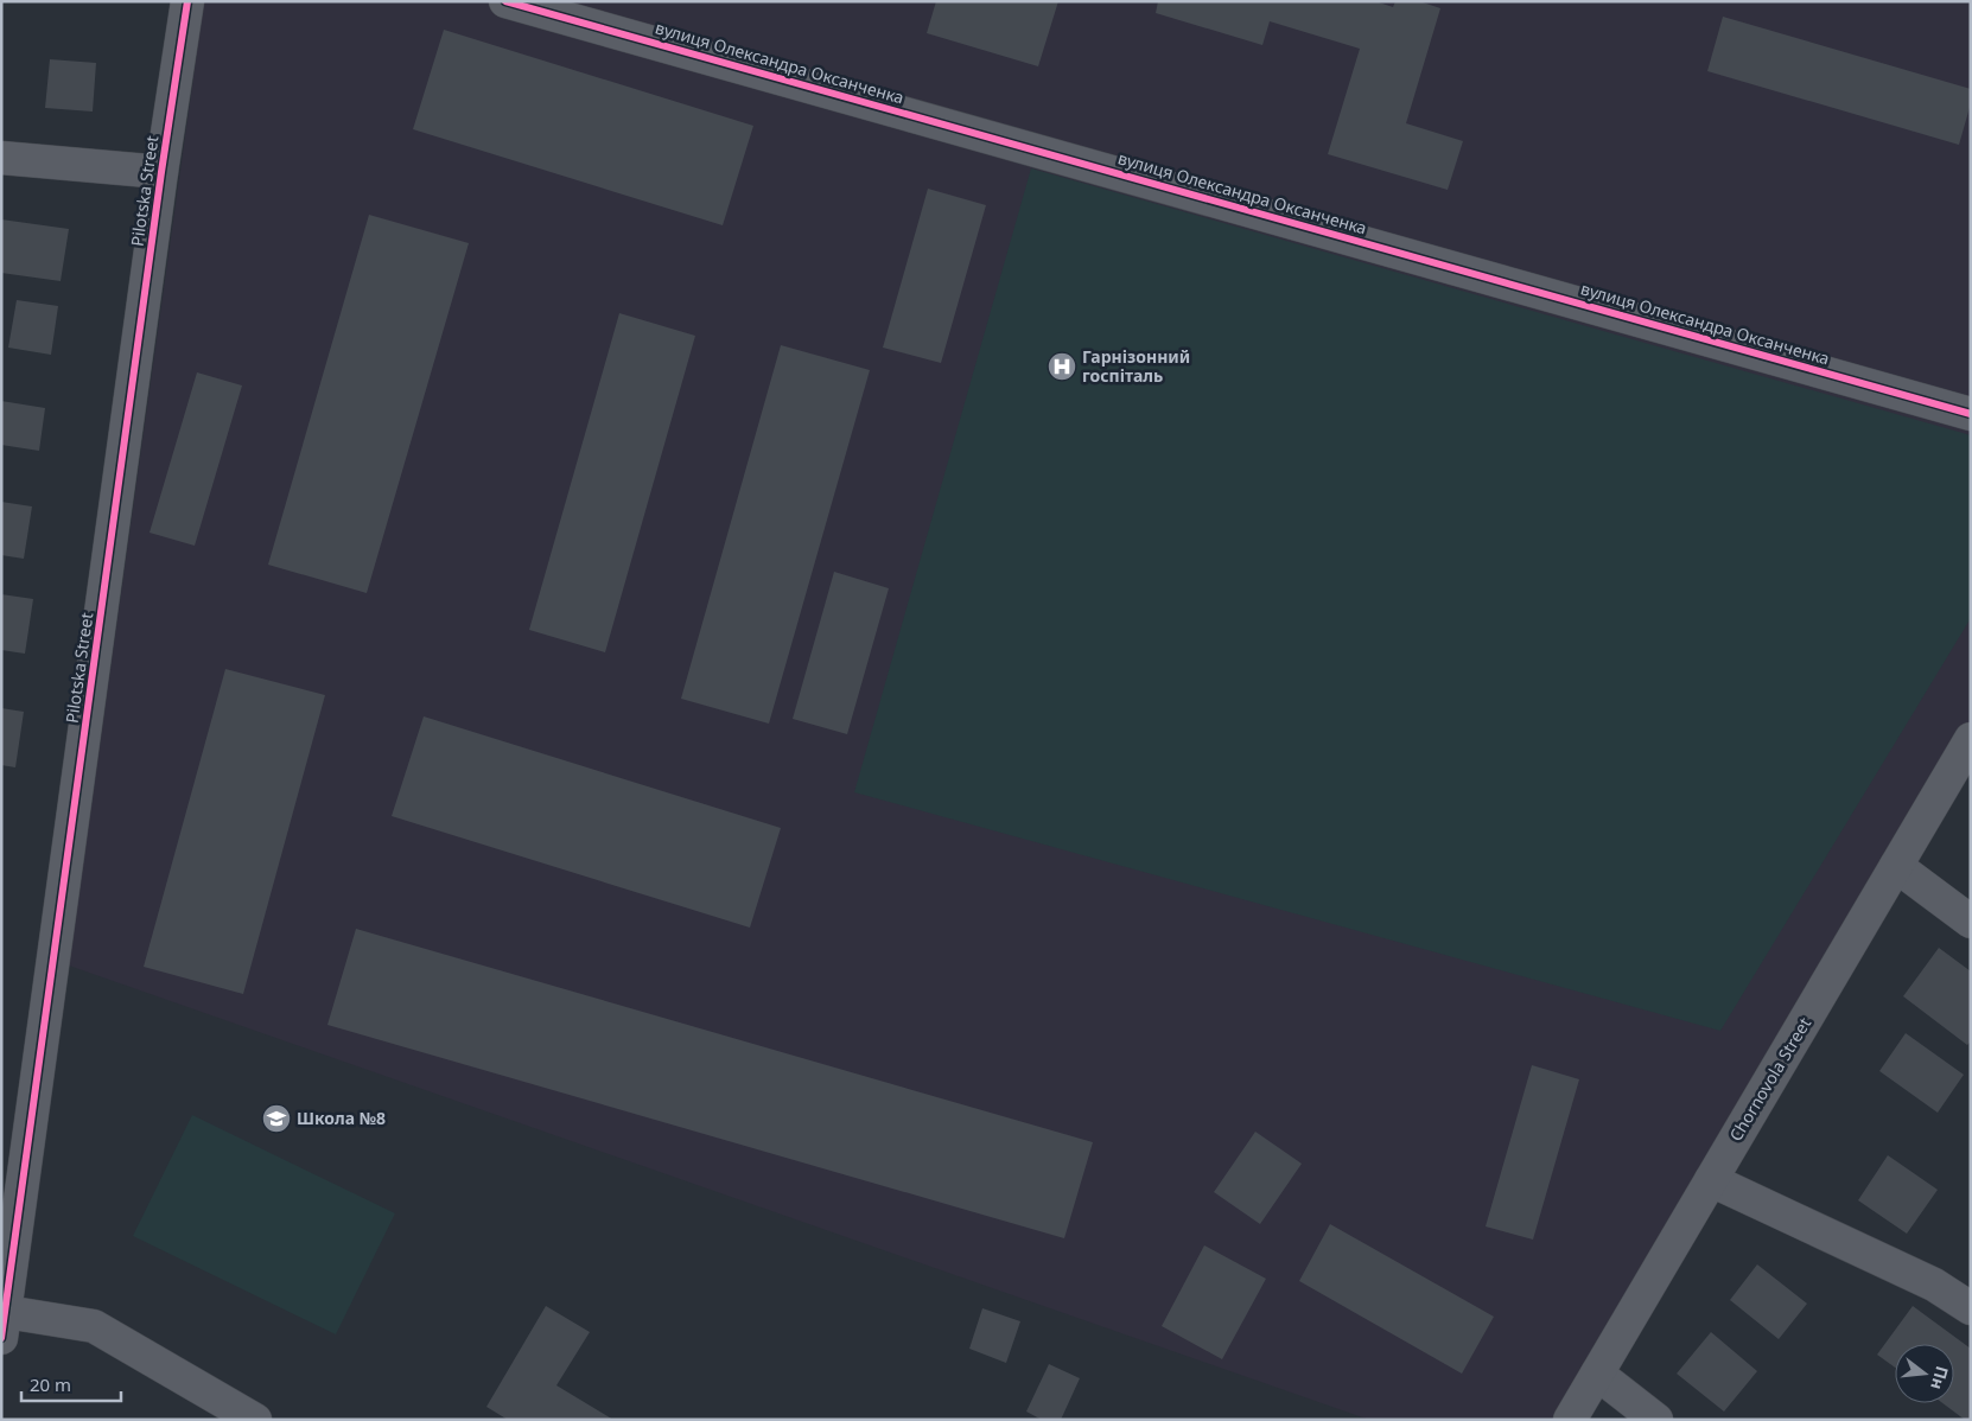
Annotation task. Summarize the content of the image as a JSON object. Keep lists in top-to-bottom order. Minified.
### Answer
{"streets":{"street":["вулиця Олександра Оксанченка","Pilotska Street","Chornovola Street"]},"places":{"hospital":["Гарнізонний госпіталь"],"school or university":["Школа №8"]},"scale_bar":"20 m","north":"right"}
